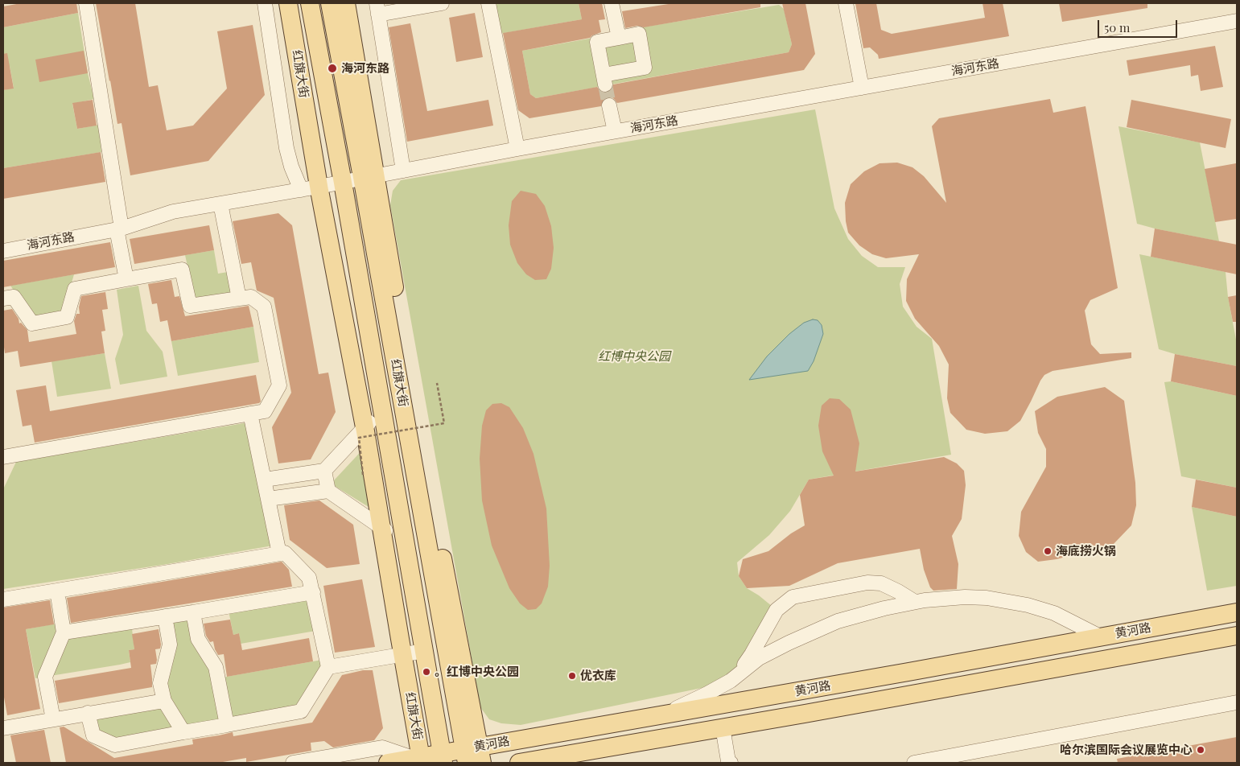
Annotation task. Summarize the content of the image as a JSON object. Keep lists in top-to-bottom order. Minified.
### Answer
{"streets":{"main road":["红旗大街","黄河路"],"street":["海河东路"]},"crossings":[["海河东路","红旗大街"],["红旗大街","黄河路"]],"parks":["红博中央公园"],"places":["海河东路","海底捞火锅","。红博中央公园","优衣库","哈尔滨国际会议展览中心"],"scale_bar":"50 m"}
